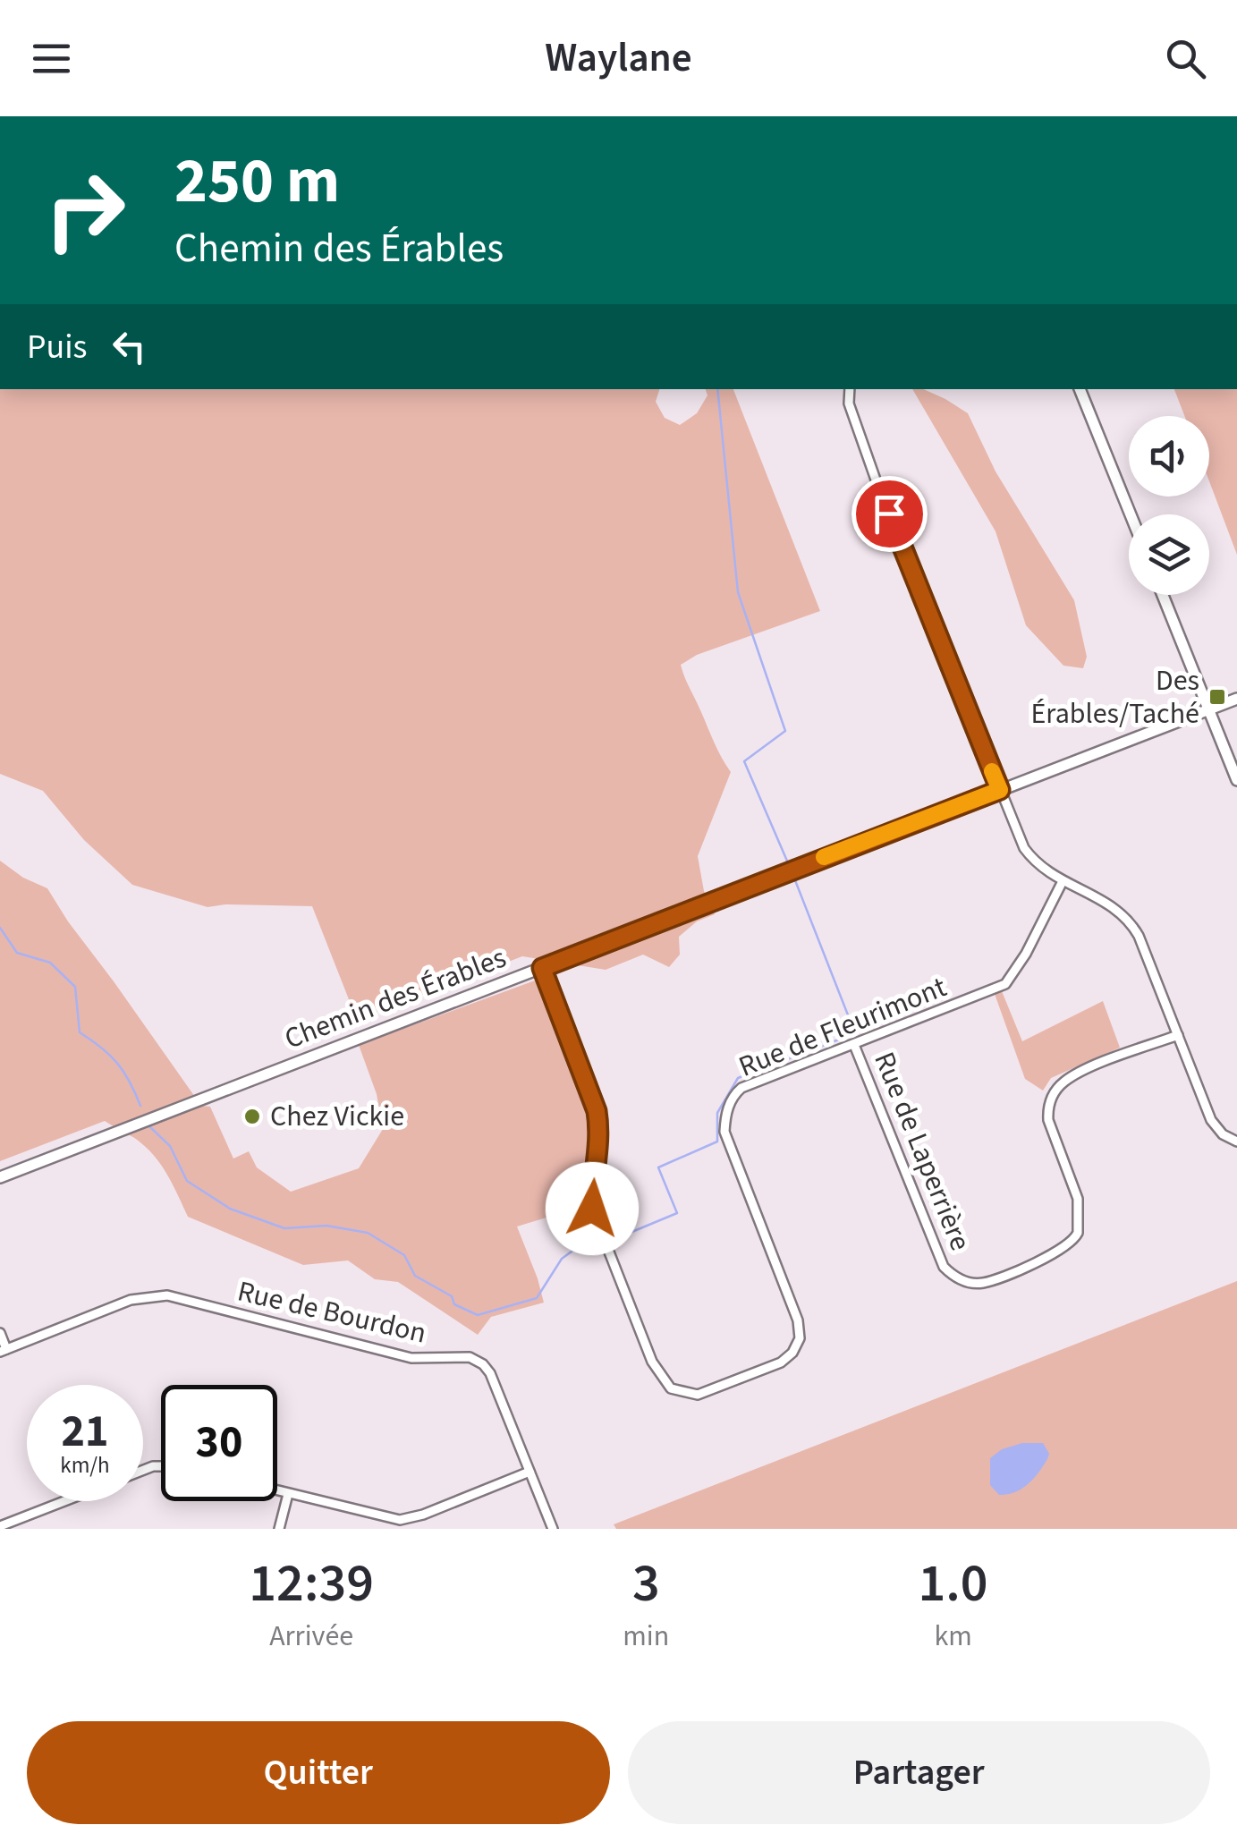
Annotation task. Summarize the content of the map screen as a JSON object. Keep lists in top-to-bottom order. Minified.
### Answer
{"streets":{"street":["Chemin des Érables","Rue de Fleurimont","Rue de Laperrière","Rue de Bourdon"]},"crossings":[["Chemin des Érables","Rue de Fleurimont"],["Rue de Fleurimont","Rue de Laperrière"]],"places":{"transit":["Des Érables/Taché"],"other":["Chez Vickie"]},"page":{"header":"Waylane","turn":["250 m","Chemin des Érables"],"then":"Puis","speed":"21 km/h","limit":"30","eta":["12:39","Arrivée","3","min","1.0","km"],"buttons":["Quitter","Partager"]}}
